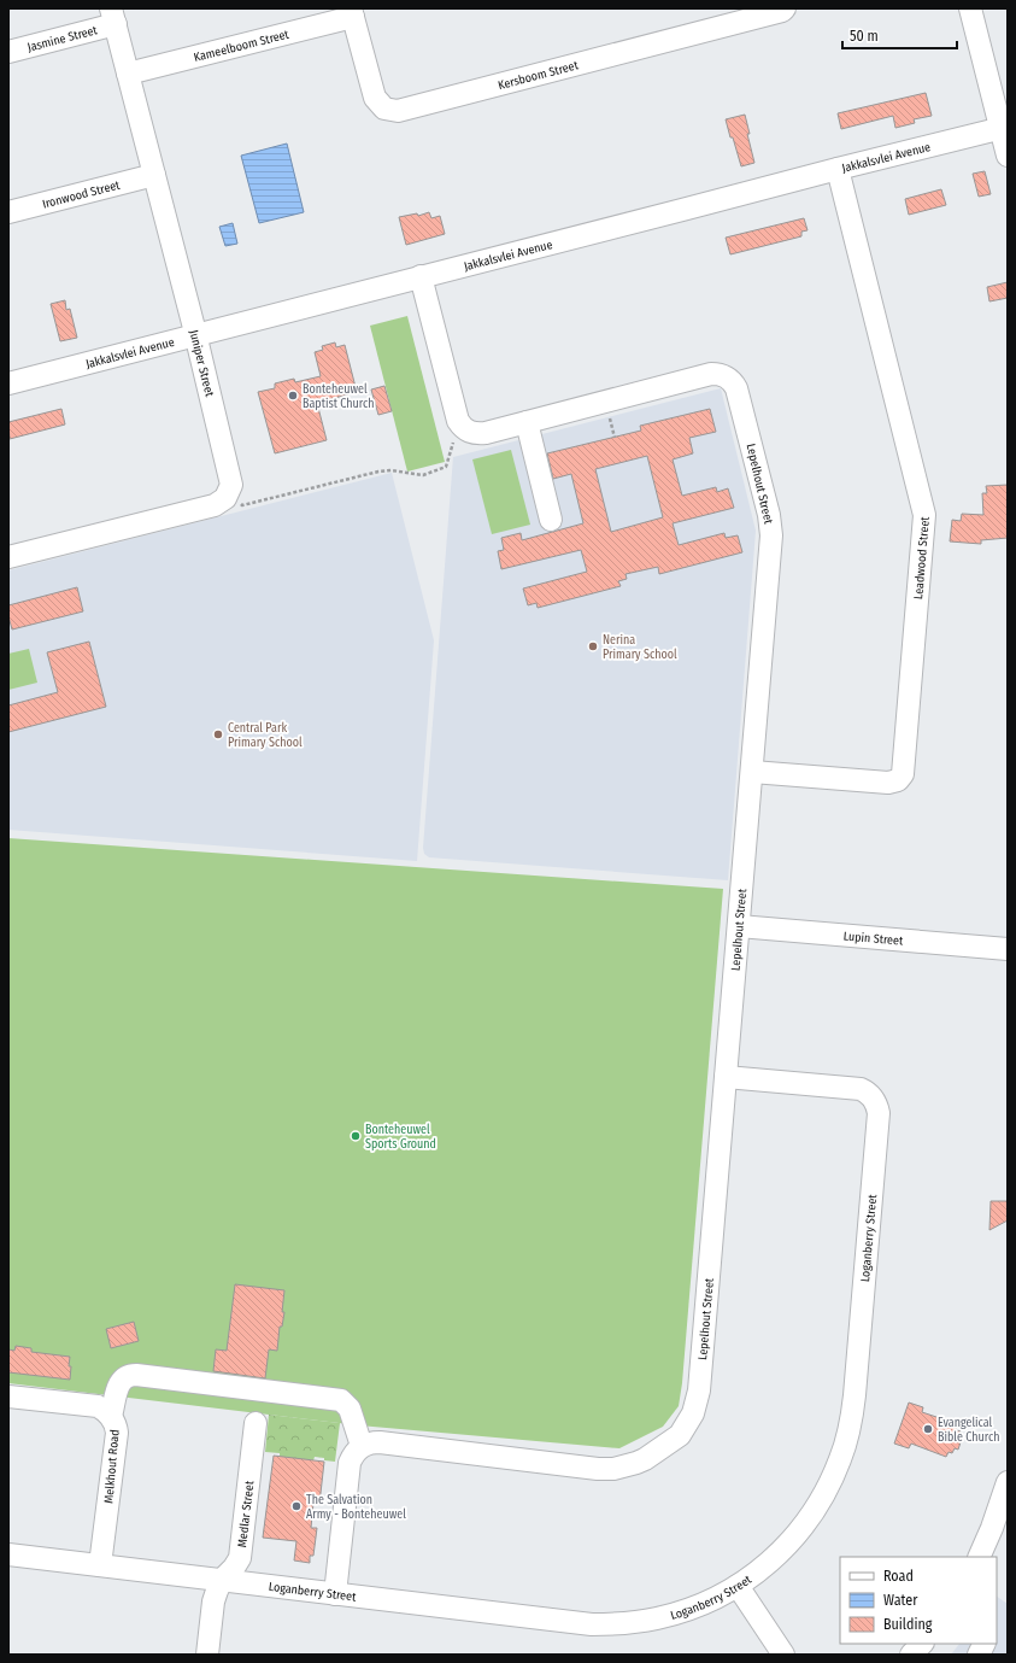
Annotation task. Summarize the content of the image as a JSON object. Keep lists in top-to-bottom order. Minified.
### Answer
{"streets":{"street":["Jasmine Street","Kameelboom Street","Kersboom Street","Jakkalsvlei Avenue","Ironwood Street","Juniper Street","Lepelhout Street","Leadwood Street","Lupin Street","Loganberry Street","Melkhout Road","Medlar Street"]},"crossings":[["Jasmine Street","Juniper Street"],["Kameelboom Street","Kersboom Street"],["Kameelboom Street","Juniper Street"],["Jakkalsvlei Avenue","Juniper Street"],["Jakkalsvlei Avenue","Leadwood Street"],["Ironwood Street","Juniper Street"],["Lepelhout Street","Leadwood Street"],["Lepelhout Street","Lupin Street"],["Lepelhout Street","Loganberry Street"],["Loganberry Street","Melkhout Road"],["Loganberry Street","Medlar Street"]],"places":["Bonteheuwel Baptist Church","Nerina Primary School","Central Park Primary School","Bonteheuwel Sports Ground","Evangelical Bible Church","The Salvation Army - Bonteheuwel"],"legend":["Road","Water","Building"],"scale_bar":"50 m"}
